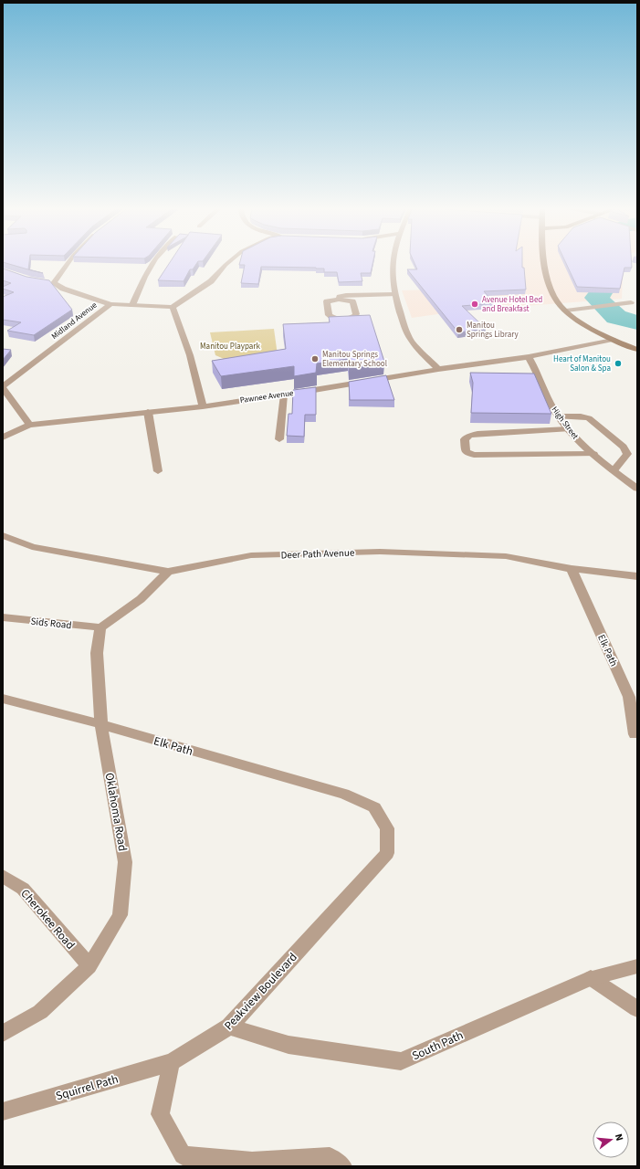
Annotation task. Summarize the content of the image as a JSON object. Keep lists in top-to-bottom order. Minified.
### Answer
{"streets":{"street":["Midland Avenue","Pawnee Avenue","High Street","Deer Path Avenue","Sids Road","Elk Path","Oklahoma Road","Cherokee Road","Peakview Boulevard","South Path","Squirrel Path"]},"crossings":[["Pawnee Avenue","High Street"],["Deer Path Avenue","Elk Path"],["Sids Road","Oklahoma Road"],["Elk Path","Oklahoma Road"],["Elk Path","Peakview Boulevard"],["Oklahoma Road","Cherokee Road"],["Peakview Boulevard","South Path"],["Peakview Boulevard","Squirrel Path"]],"parks":["Manitou Playpark"],"places":["Avenue Hotel Bed and Breakfast","Manitou Springs Library","Manitou Springs Elementary School","Heart of Manitou Salon & Spa"],"north":"right"}
